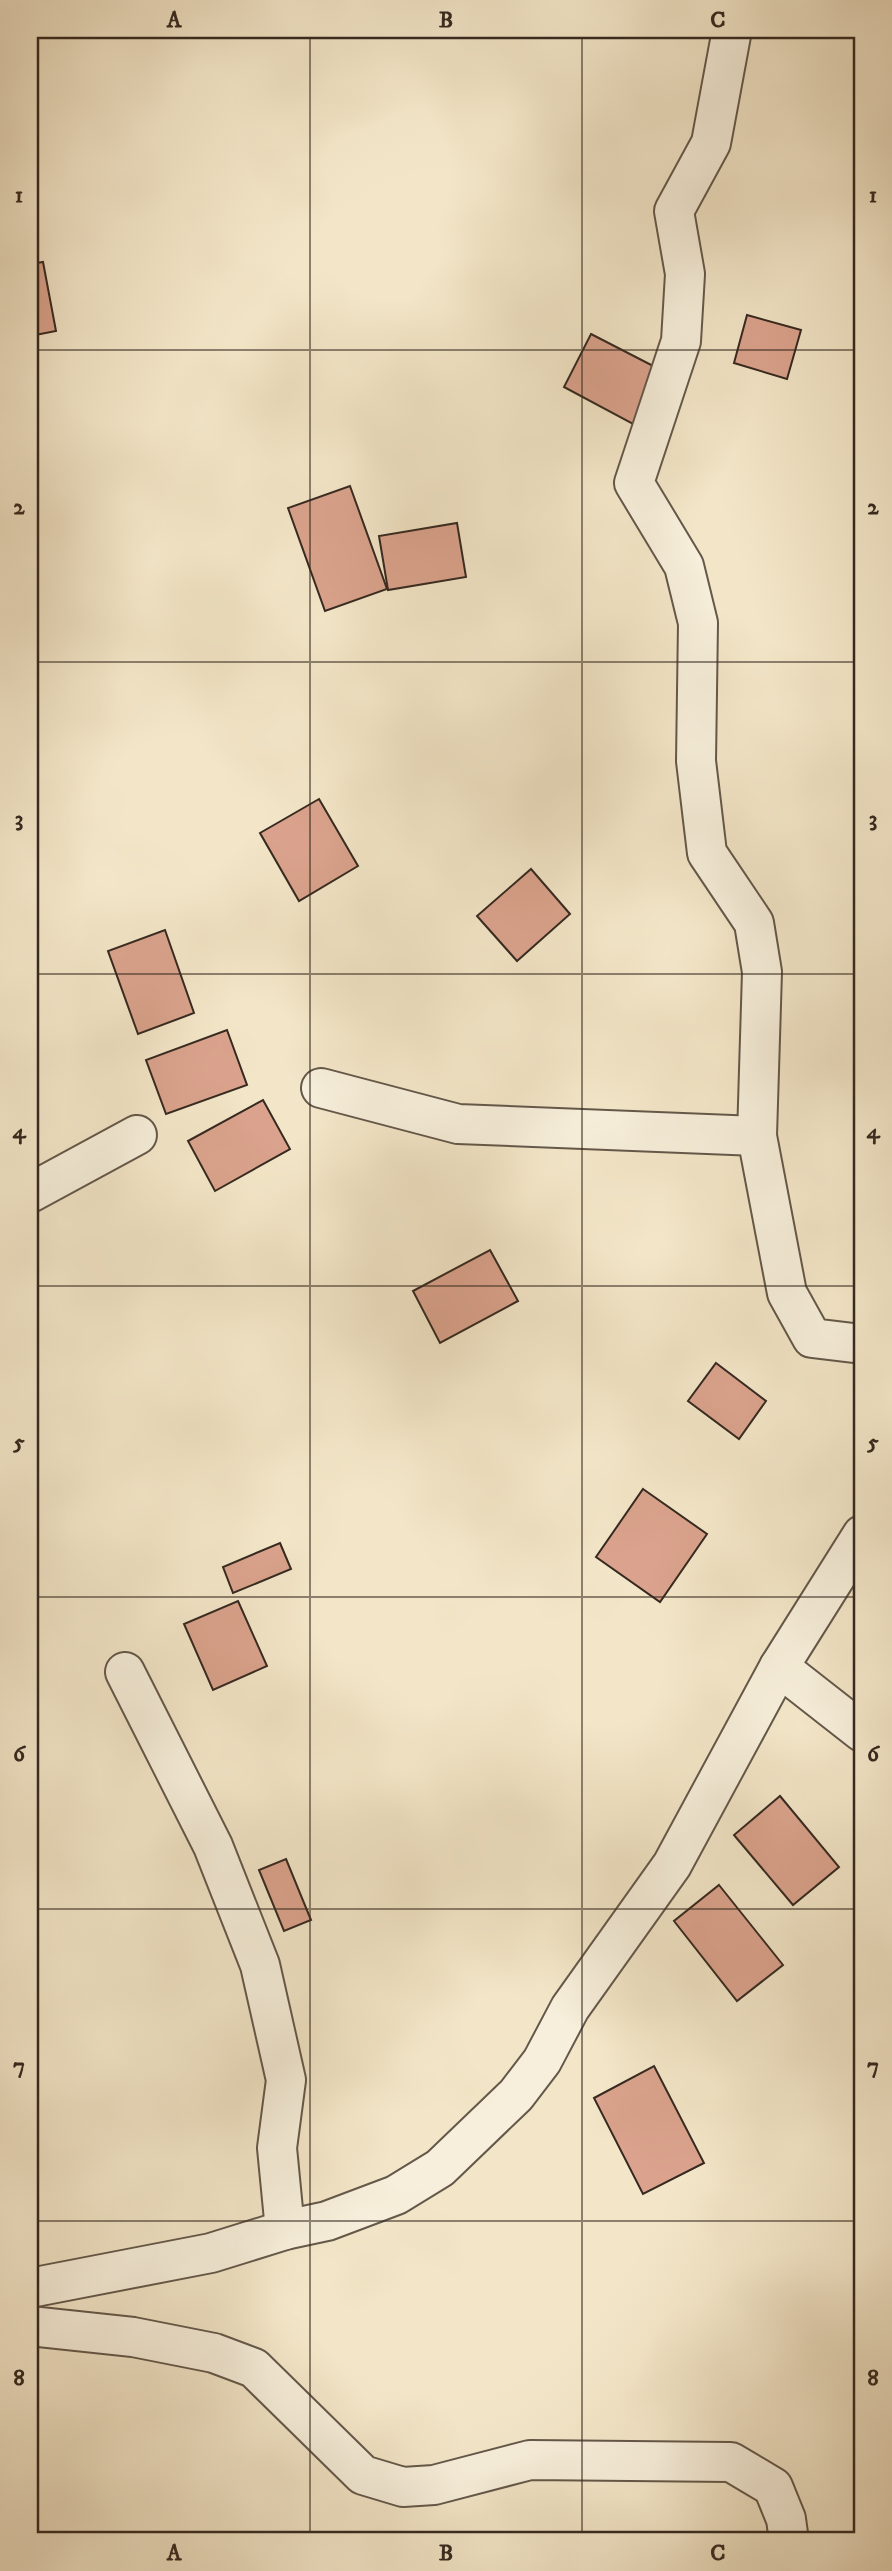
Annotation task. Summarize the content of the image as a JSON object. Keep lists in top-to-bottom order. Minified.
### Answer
{"grid":{"columns":["A","B","C"],"rows":["1","2","3","4","5","6","7","8"]}}
